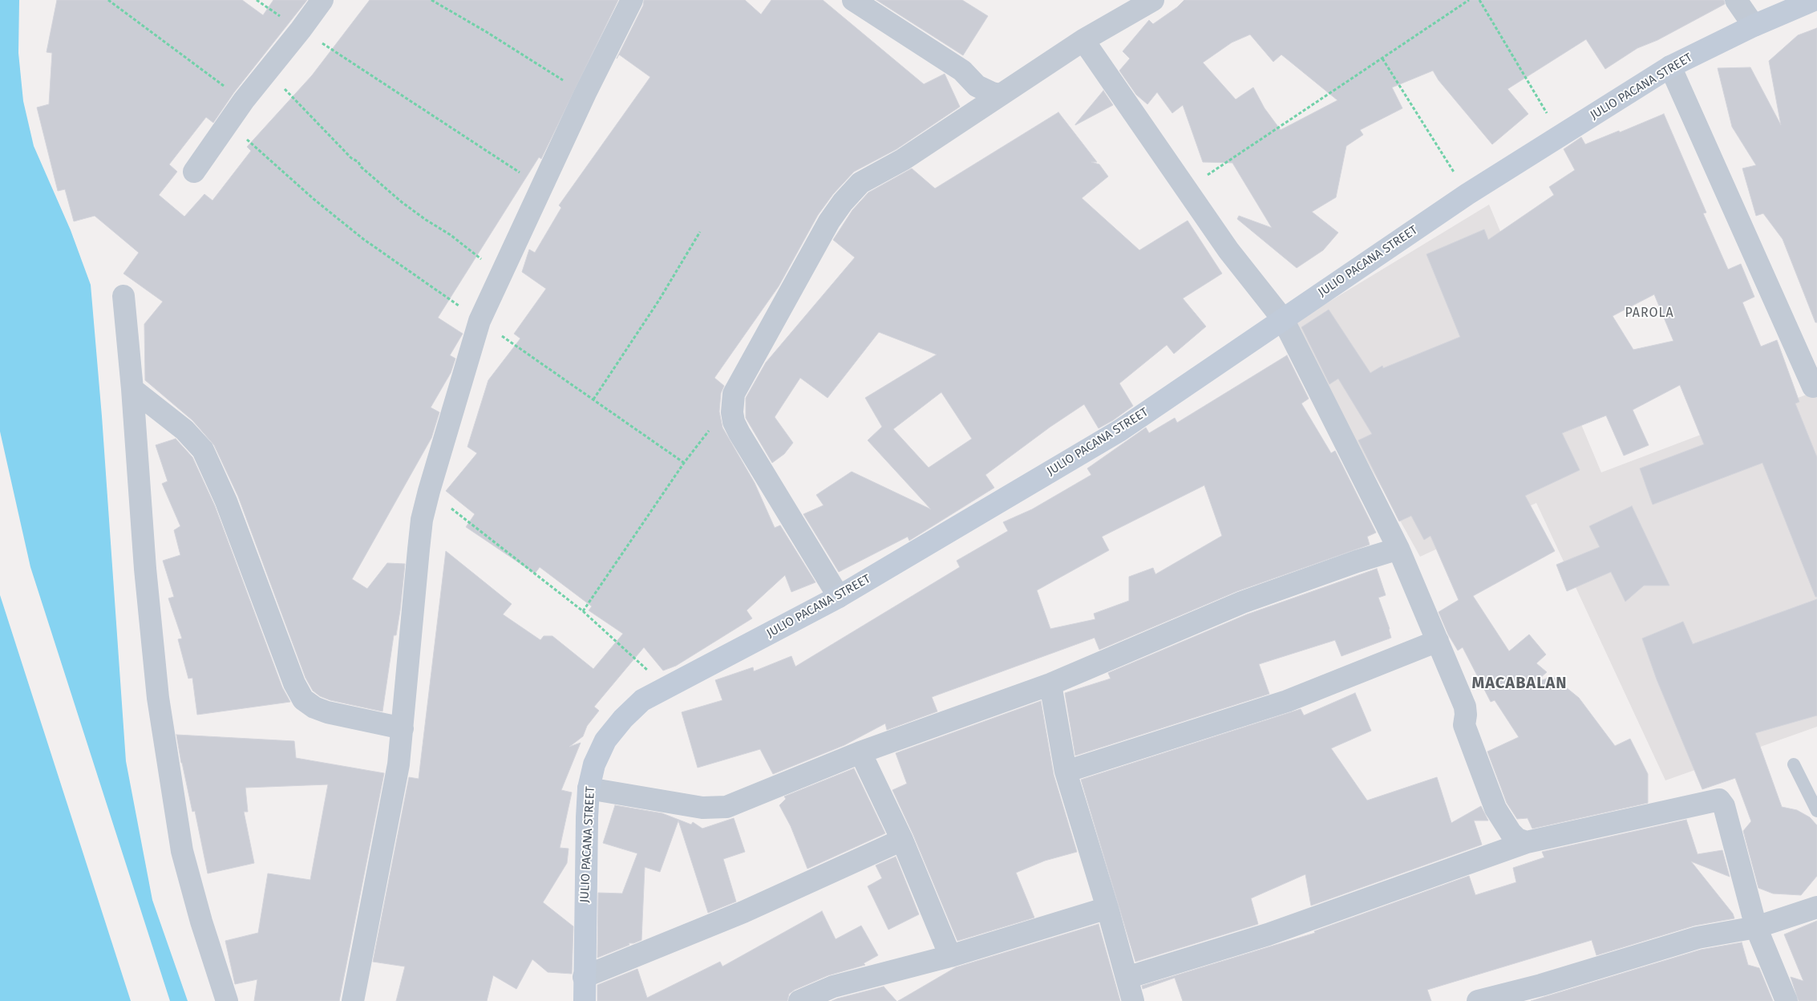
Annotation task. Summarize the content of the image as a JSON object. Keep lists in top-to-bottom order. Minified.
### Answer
{"streets":{"street":["JULIO PACANA STREET"]},"districts":["PAROLA","MACABALAN"]}
